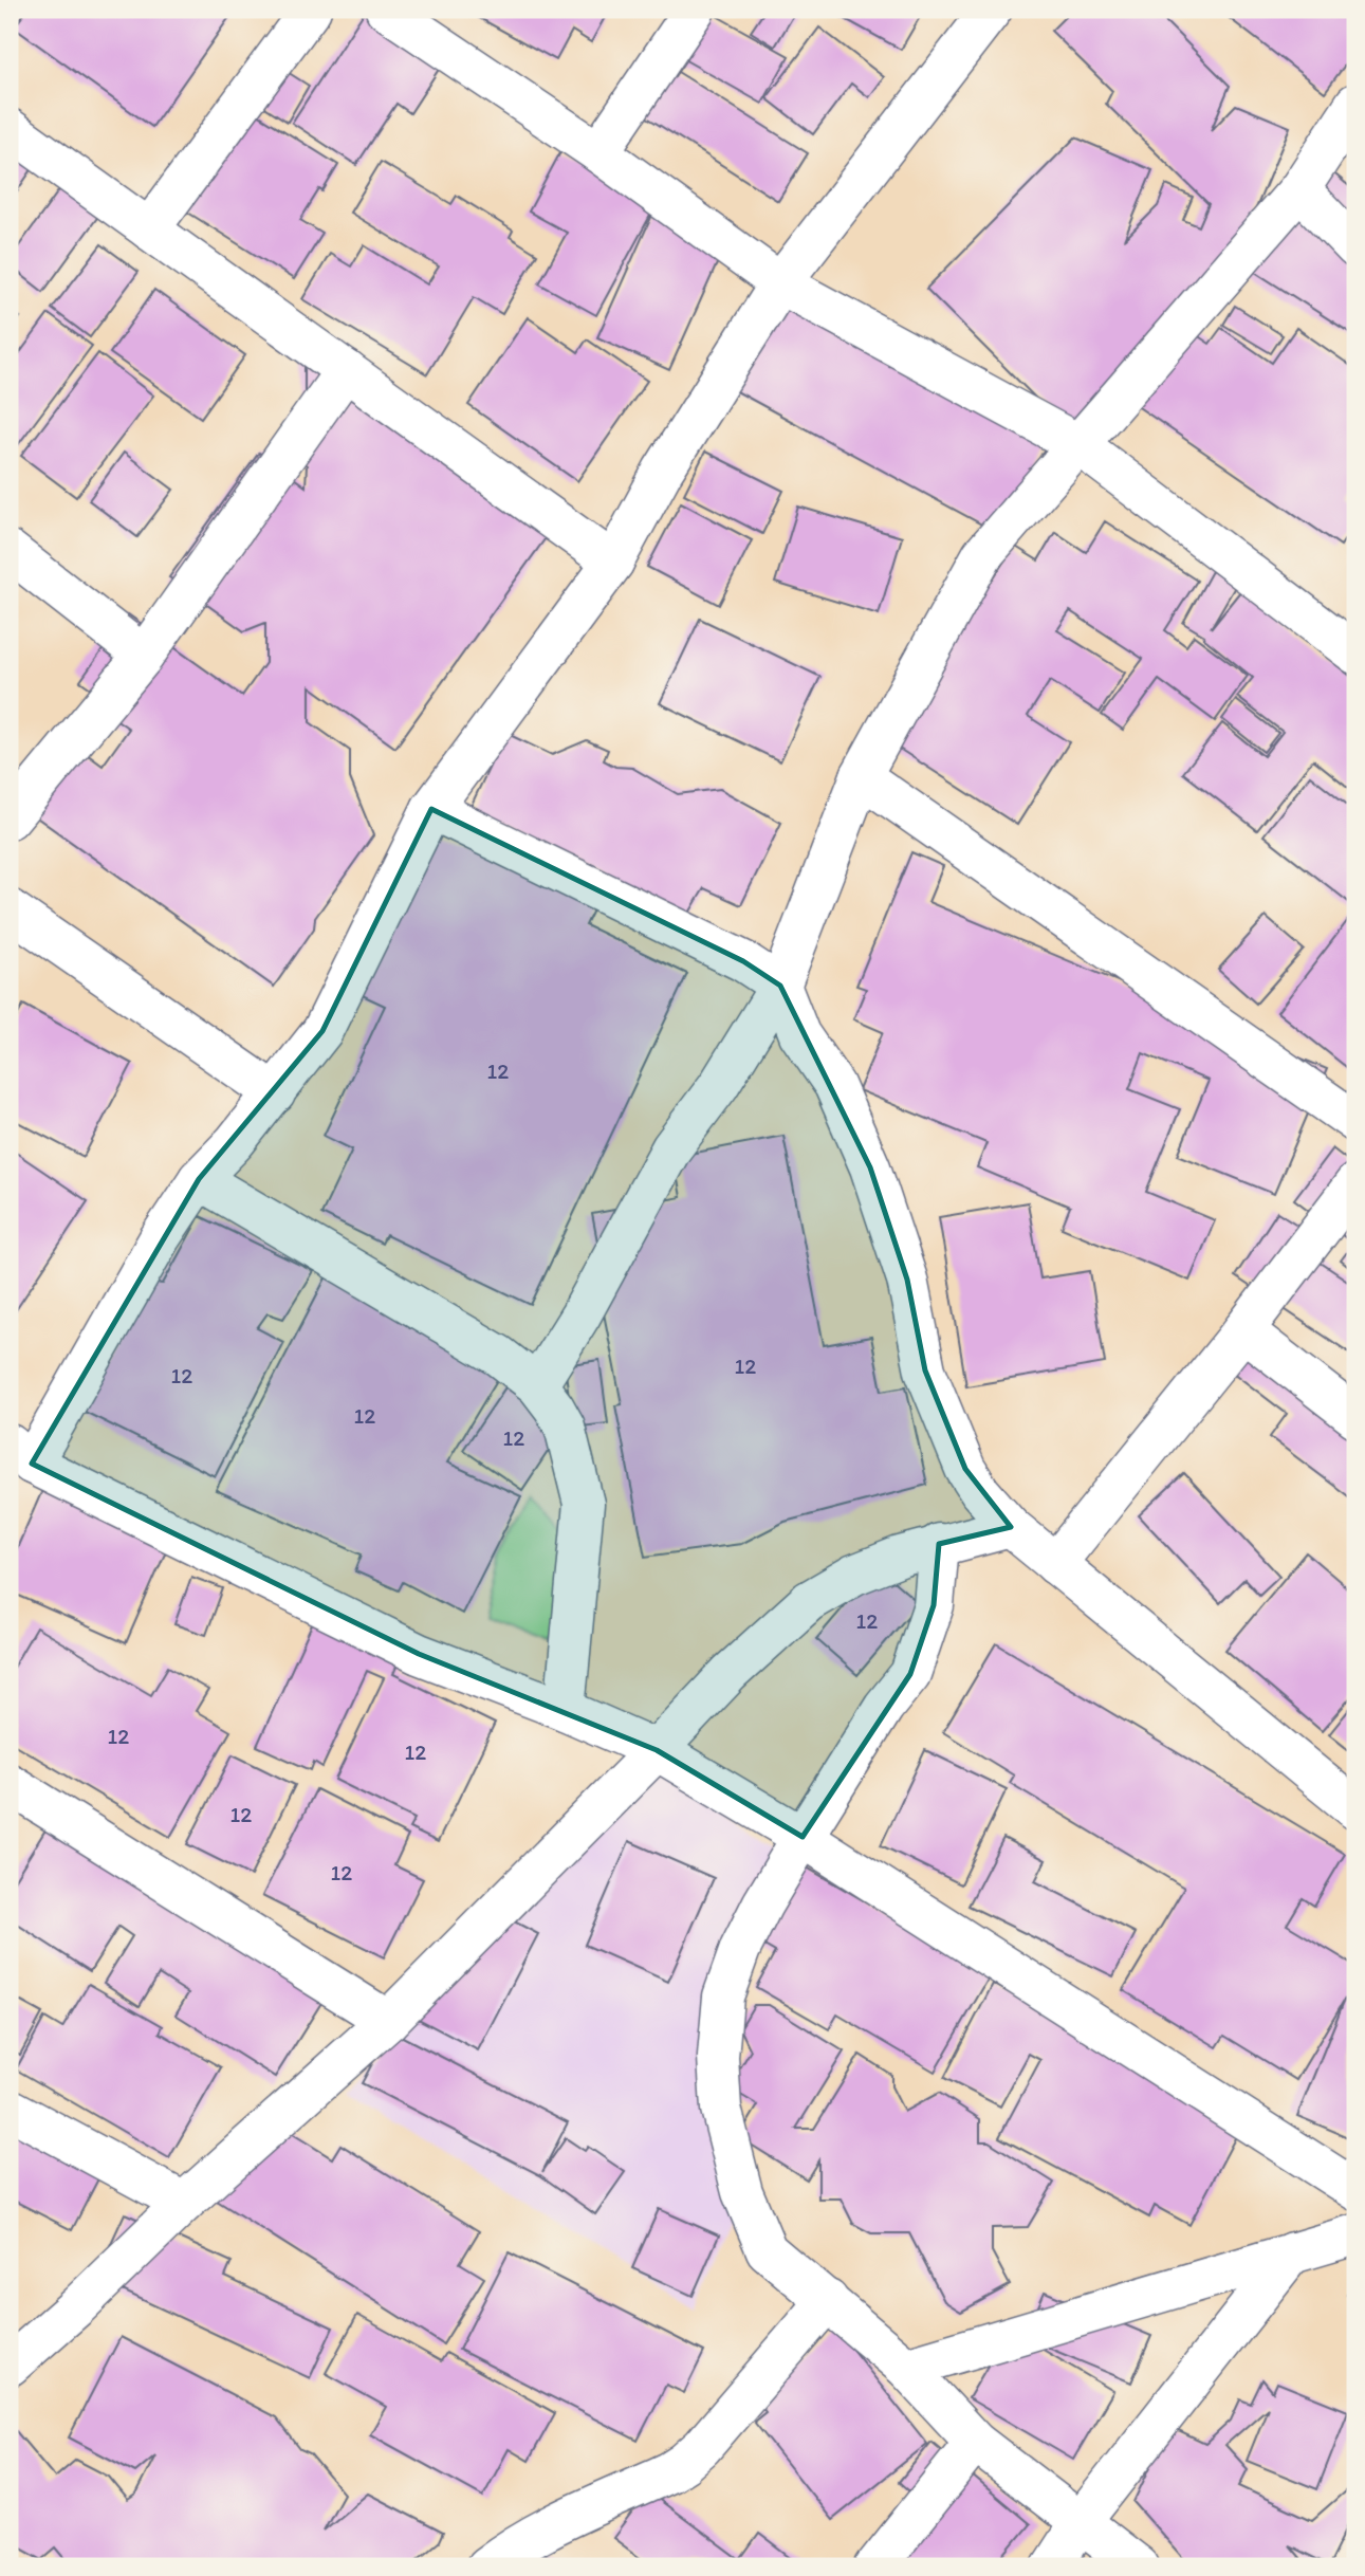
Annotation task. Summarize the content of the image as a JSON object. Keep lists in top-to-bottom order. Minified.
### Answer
{"house_numbers":["12","12","12","12","12","12","12","12","12","12"]}
